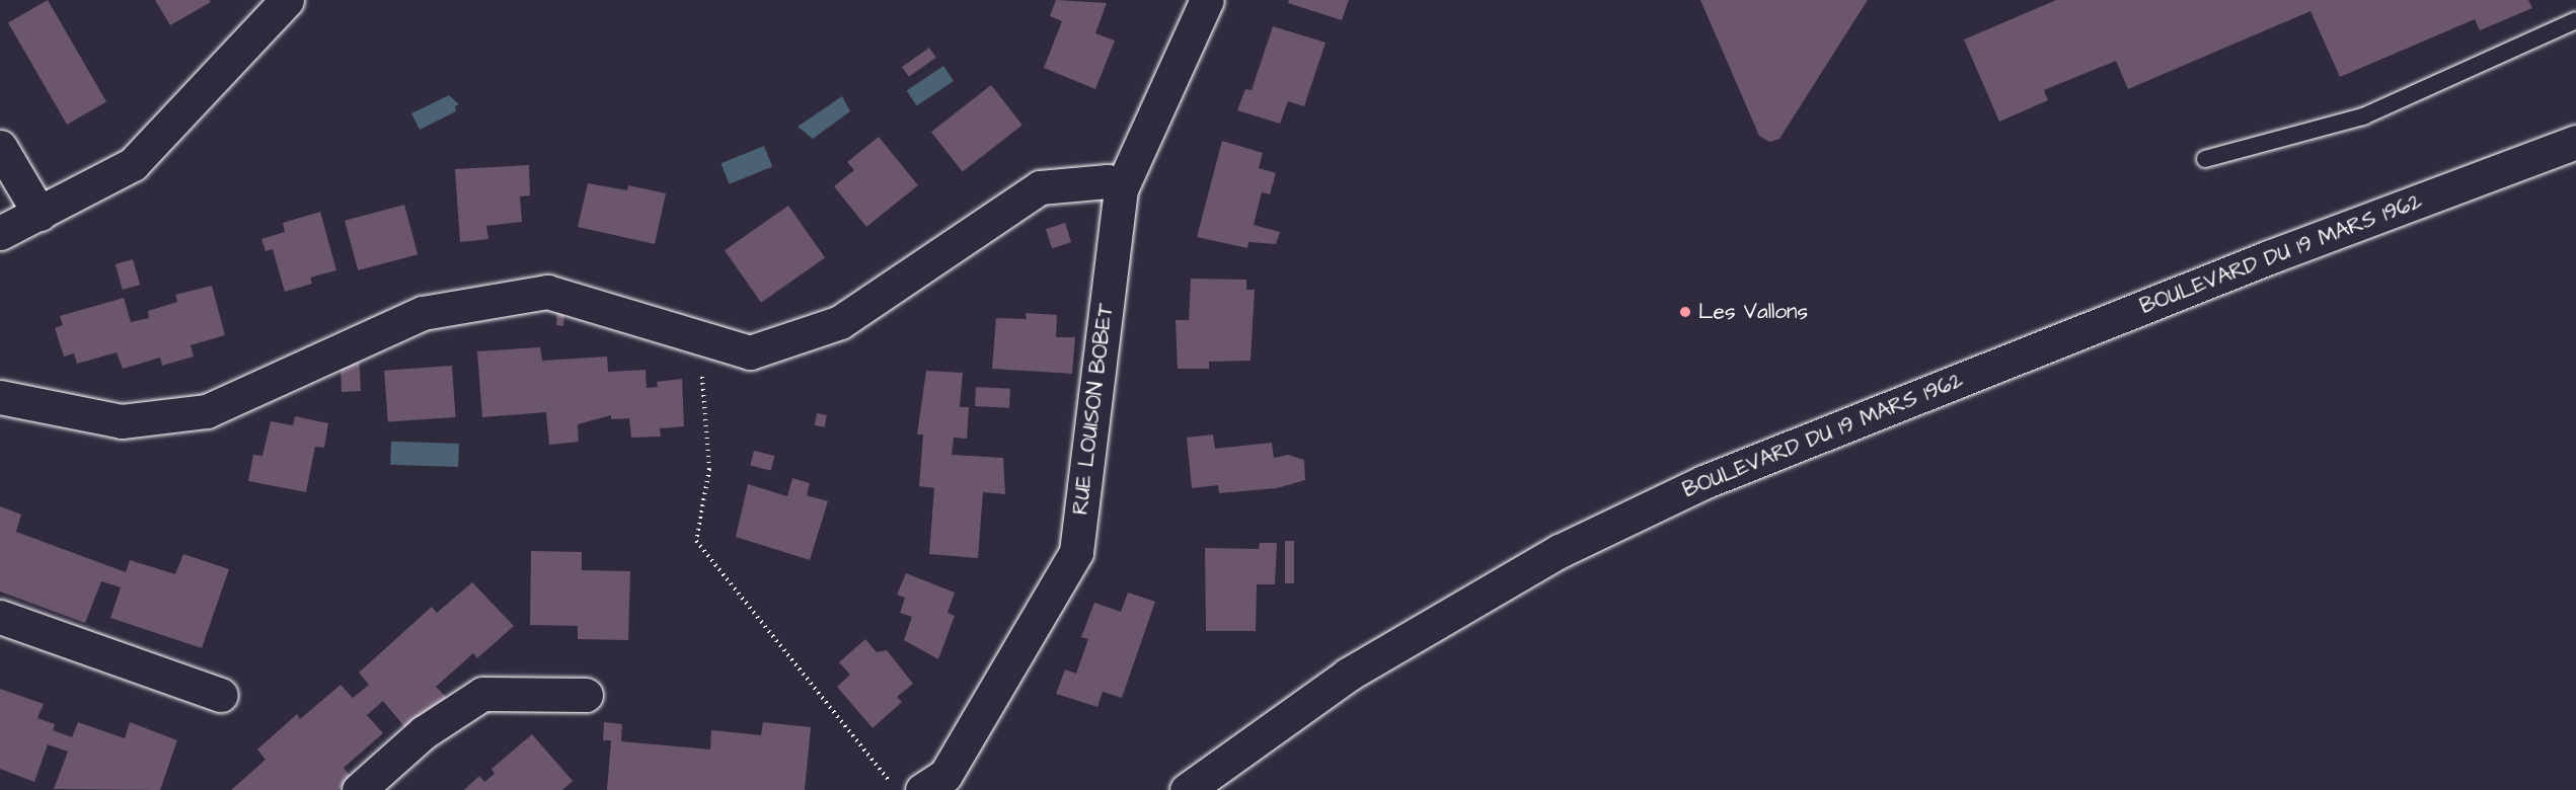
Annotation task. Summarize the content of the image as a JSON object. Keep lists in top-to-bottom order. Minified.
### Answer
{"streets":{"street":["BOULEVARD DU 19 MARS 1962","RUE LOUISON BOBET"]},"places":["Les Vallons"]}
